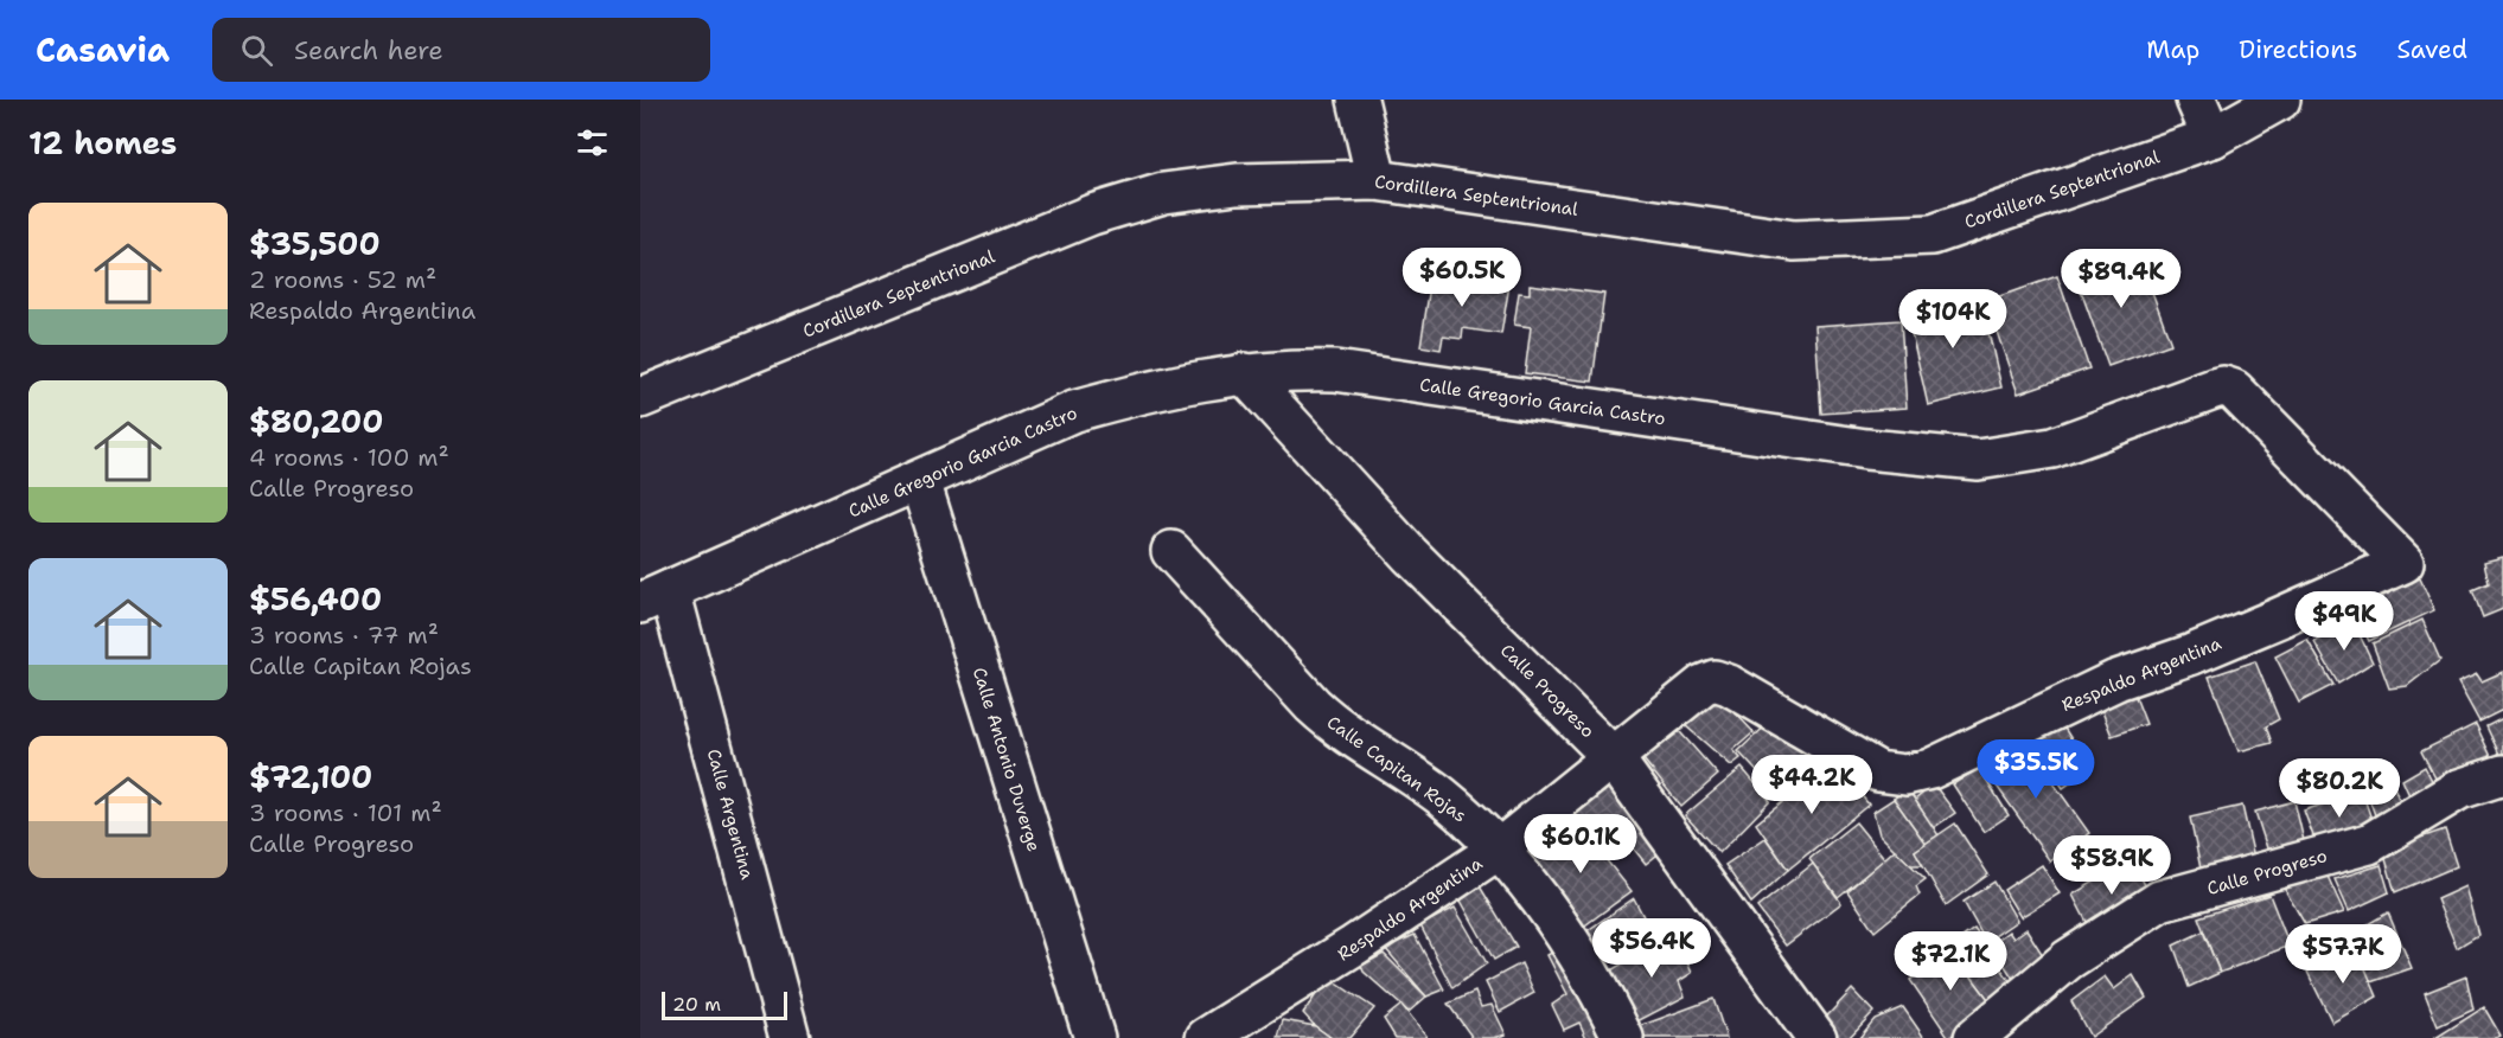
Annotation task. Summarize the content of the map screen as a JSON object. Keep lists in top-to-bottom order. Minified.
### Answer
{"streets":{"street":["Cordillera Septentrional","Calle Gregorio Garcia Castro","Respaldo Argentina","Calle Progreso","Calle Antonio Duverge","Calle Capitan Rojas","Calle Argentina"]},"crossings":[["Calle Gregorio Garcia Castro","Respaldo Argentina"],["Calle Gregorio Garcia Castro","Calle Progreso"],["Calle Gregorio Garcia Castro","Calle Antonio Duverge"],["Calle Gregorio Garcia Castro","Calle Argentina"],["Respaldo Argentina","Calle Progreso"],["Respaldo Argentina","Calle Capitan Rojas"]],"scale_bar":"20 m","page":{"header":"Casavia","search":"Search here","nav":["Map","Directions","Saved"],"heading":"12 homes","list":[{"name":"$35,500","note":"2 rooms · 52 m² · Respaldo Argentina"},{"name":"$80,200","note":"4 rooms · 100 m² · Calle Progreso"},{"name":"$56,400","note":"3 rooms · 77 m² · Calle Capitan Rojas"},{"name":"$72,100","note":"3 rooms · 101 m² · Calle Progreso"}],"price":["$60.5K","$89.4K","$104K","$49K","$35.5K","$44.2K","$80.2K","$60.1K","$58.9K","$56.4K","$57.7K","$72.1K"],"scale":"20 m"}}
